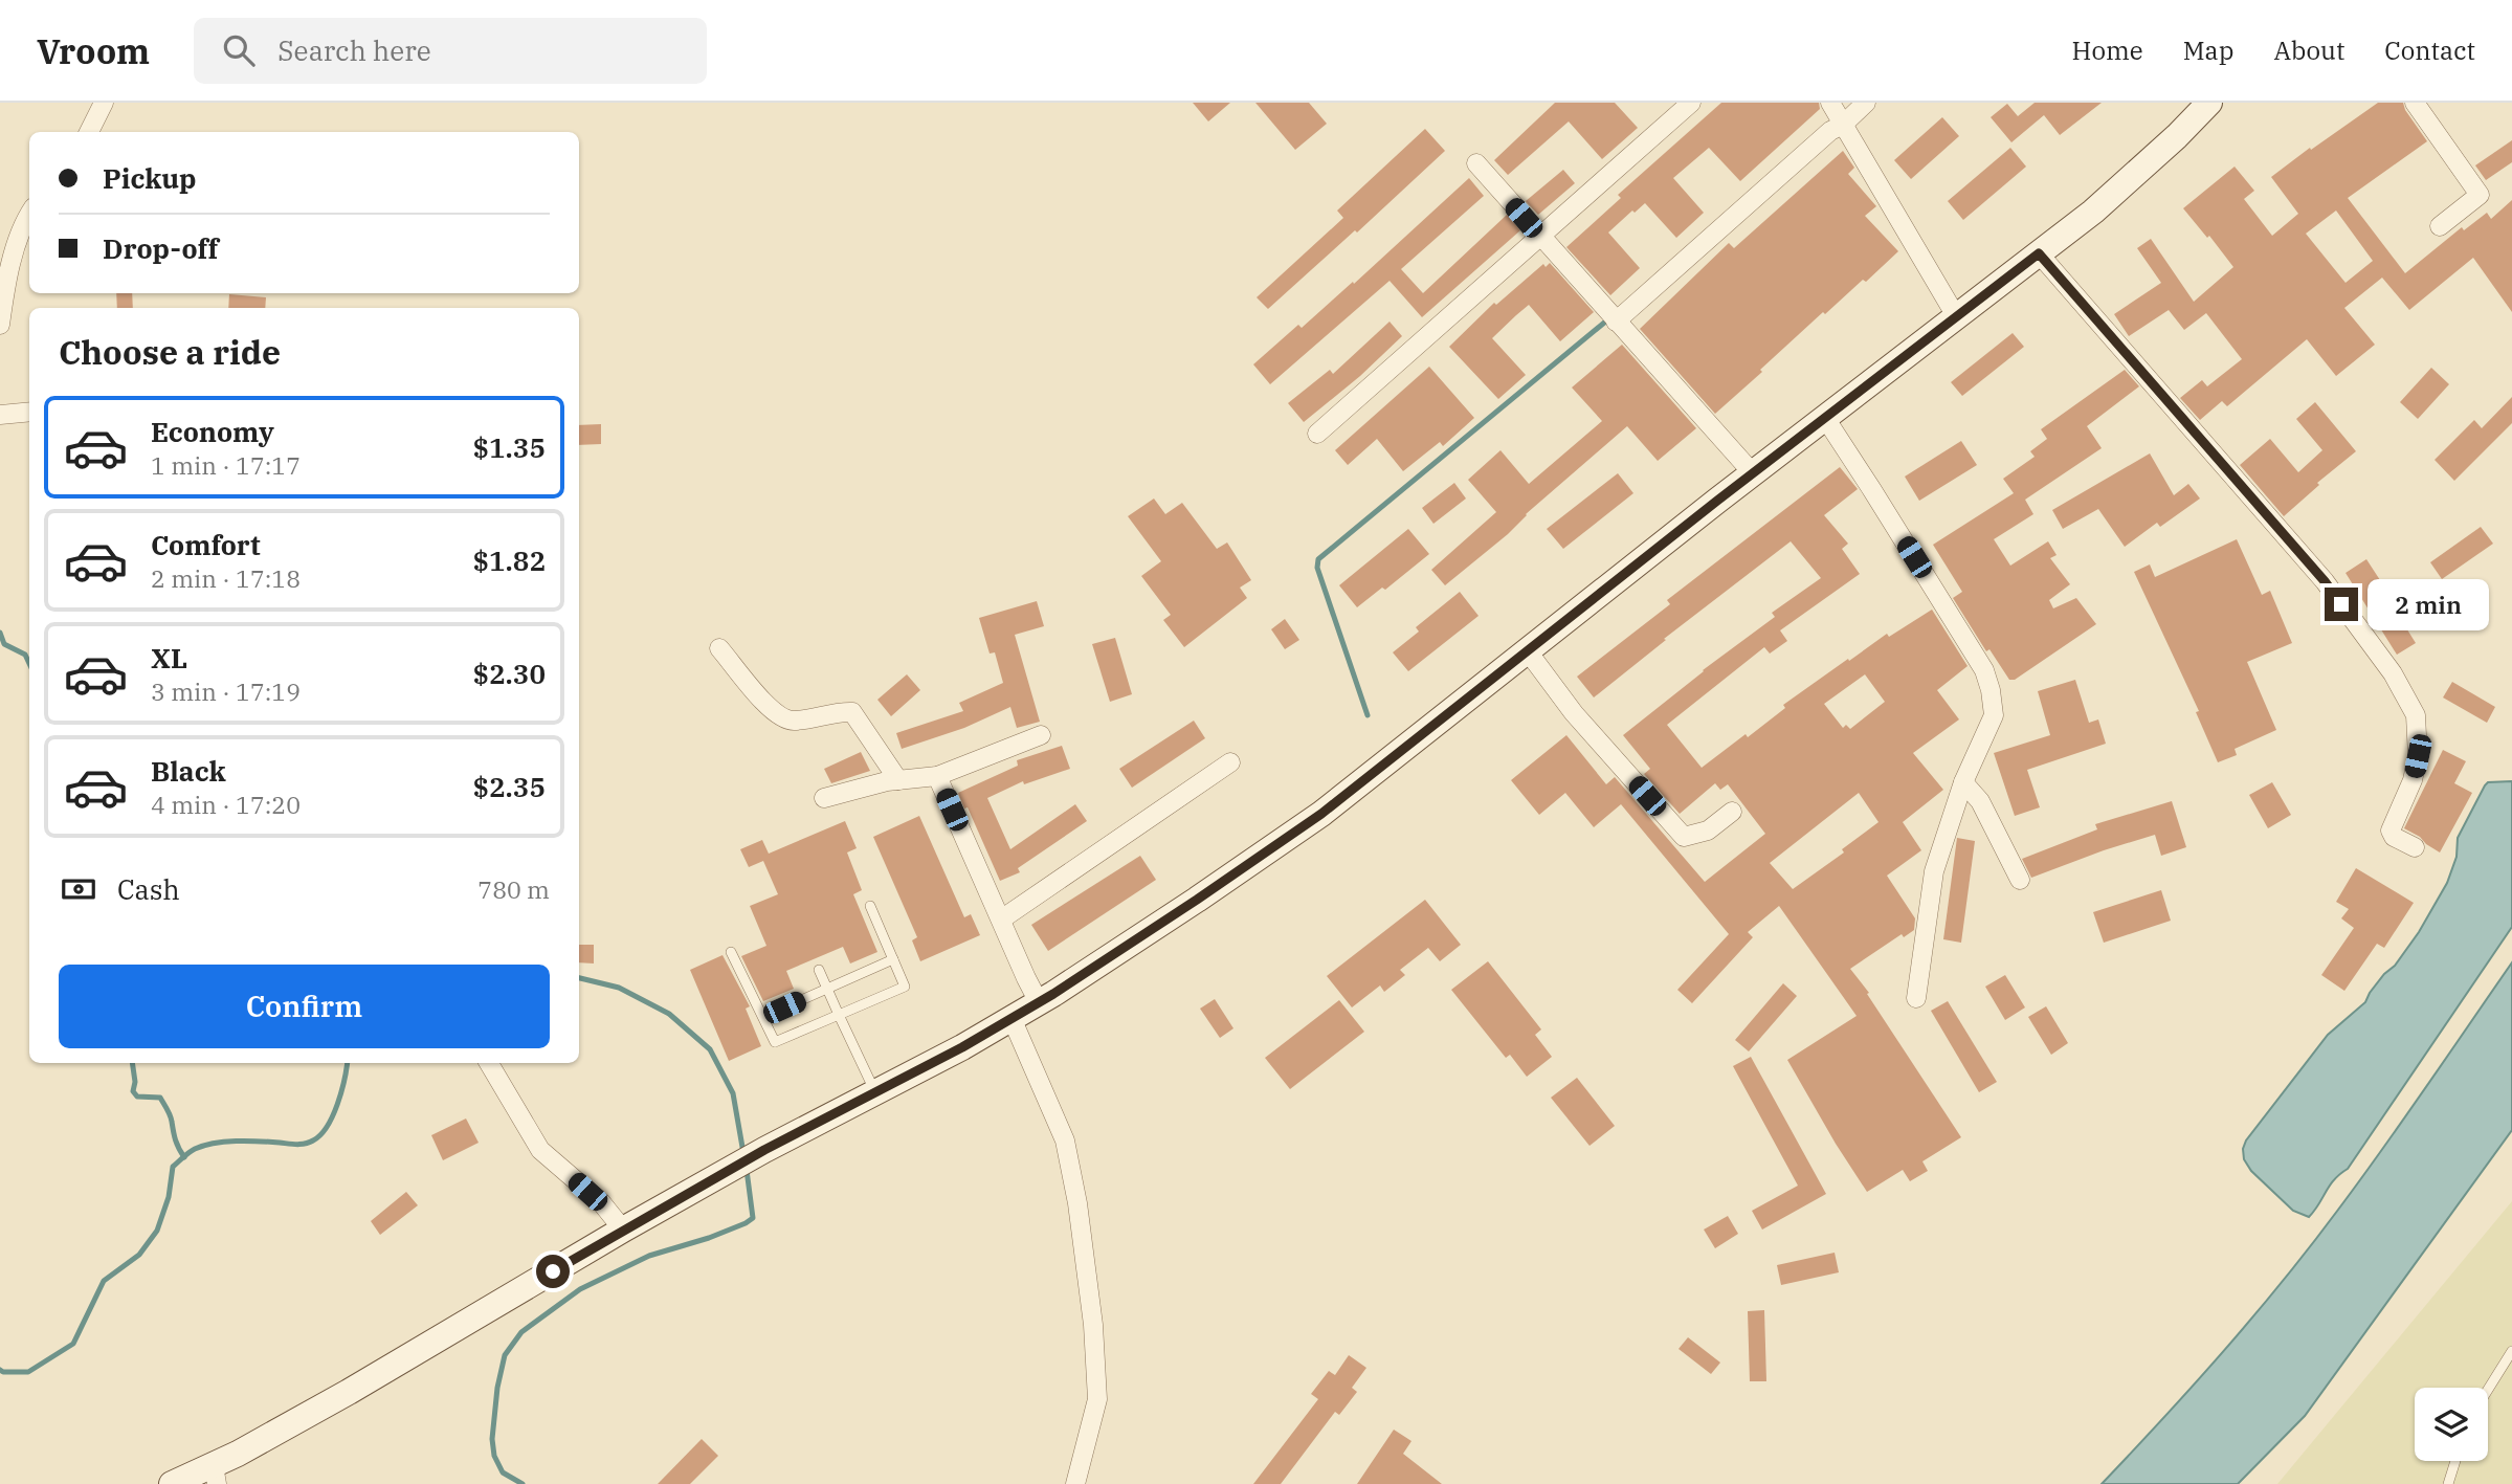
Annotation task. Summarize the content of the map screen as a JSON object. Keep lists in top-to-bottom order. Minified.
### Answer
{"page":{"header":"Vroom","search":"Search here","nav":["Home","Map","About","Contact"],"banner":["Pickup","Drop-off"],"heading":"Choose a ride","list":[{"name":"Economy","note":"1 min · 17:17","value":"$1.35"},{"name":"Comfort","note":"2 min · 17:18","value":"$1.82"},{"name":"XL","note":"3 min · 17:19","value":"$2.30"},{"name":"Black","note":"4 min · 17:20","value":"$2.35"}],"bubble":"2 min","pay":["Cash","780 m"],"buttons":"Confirm"}}
